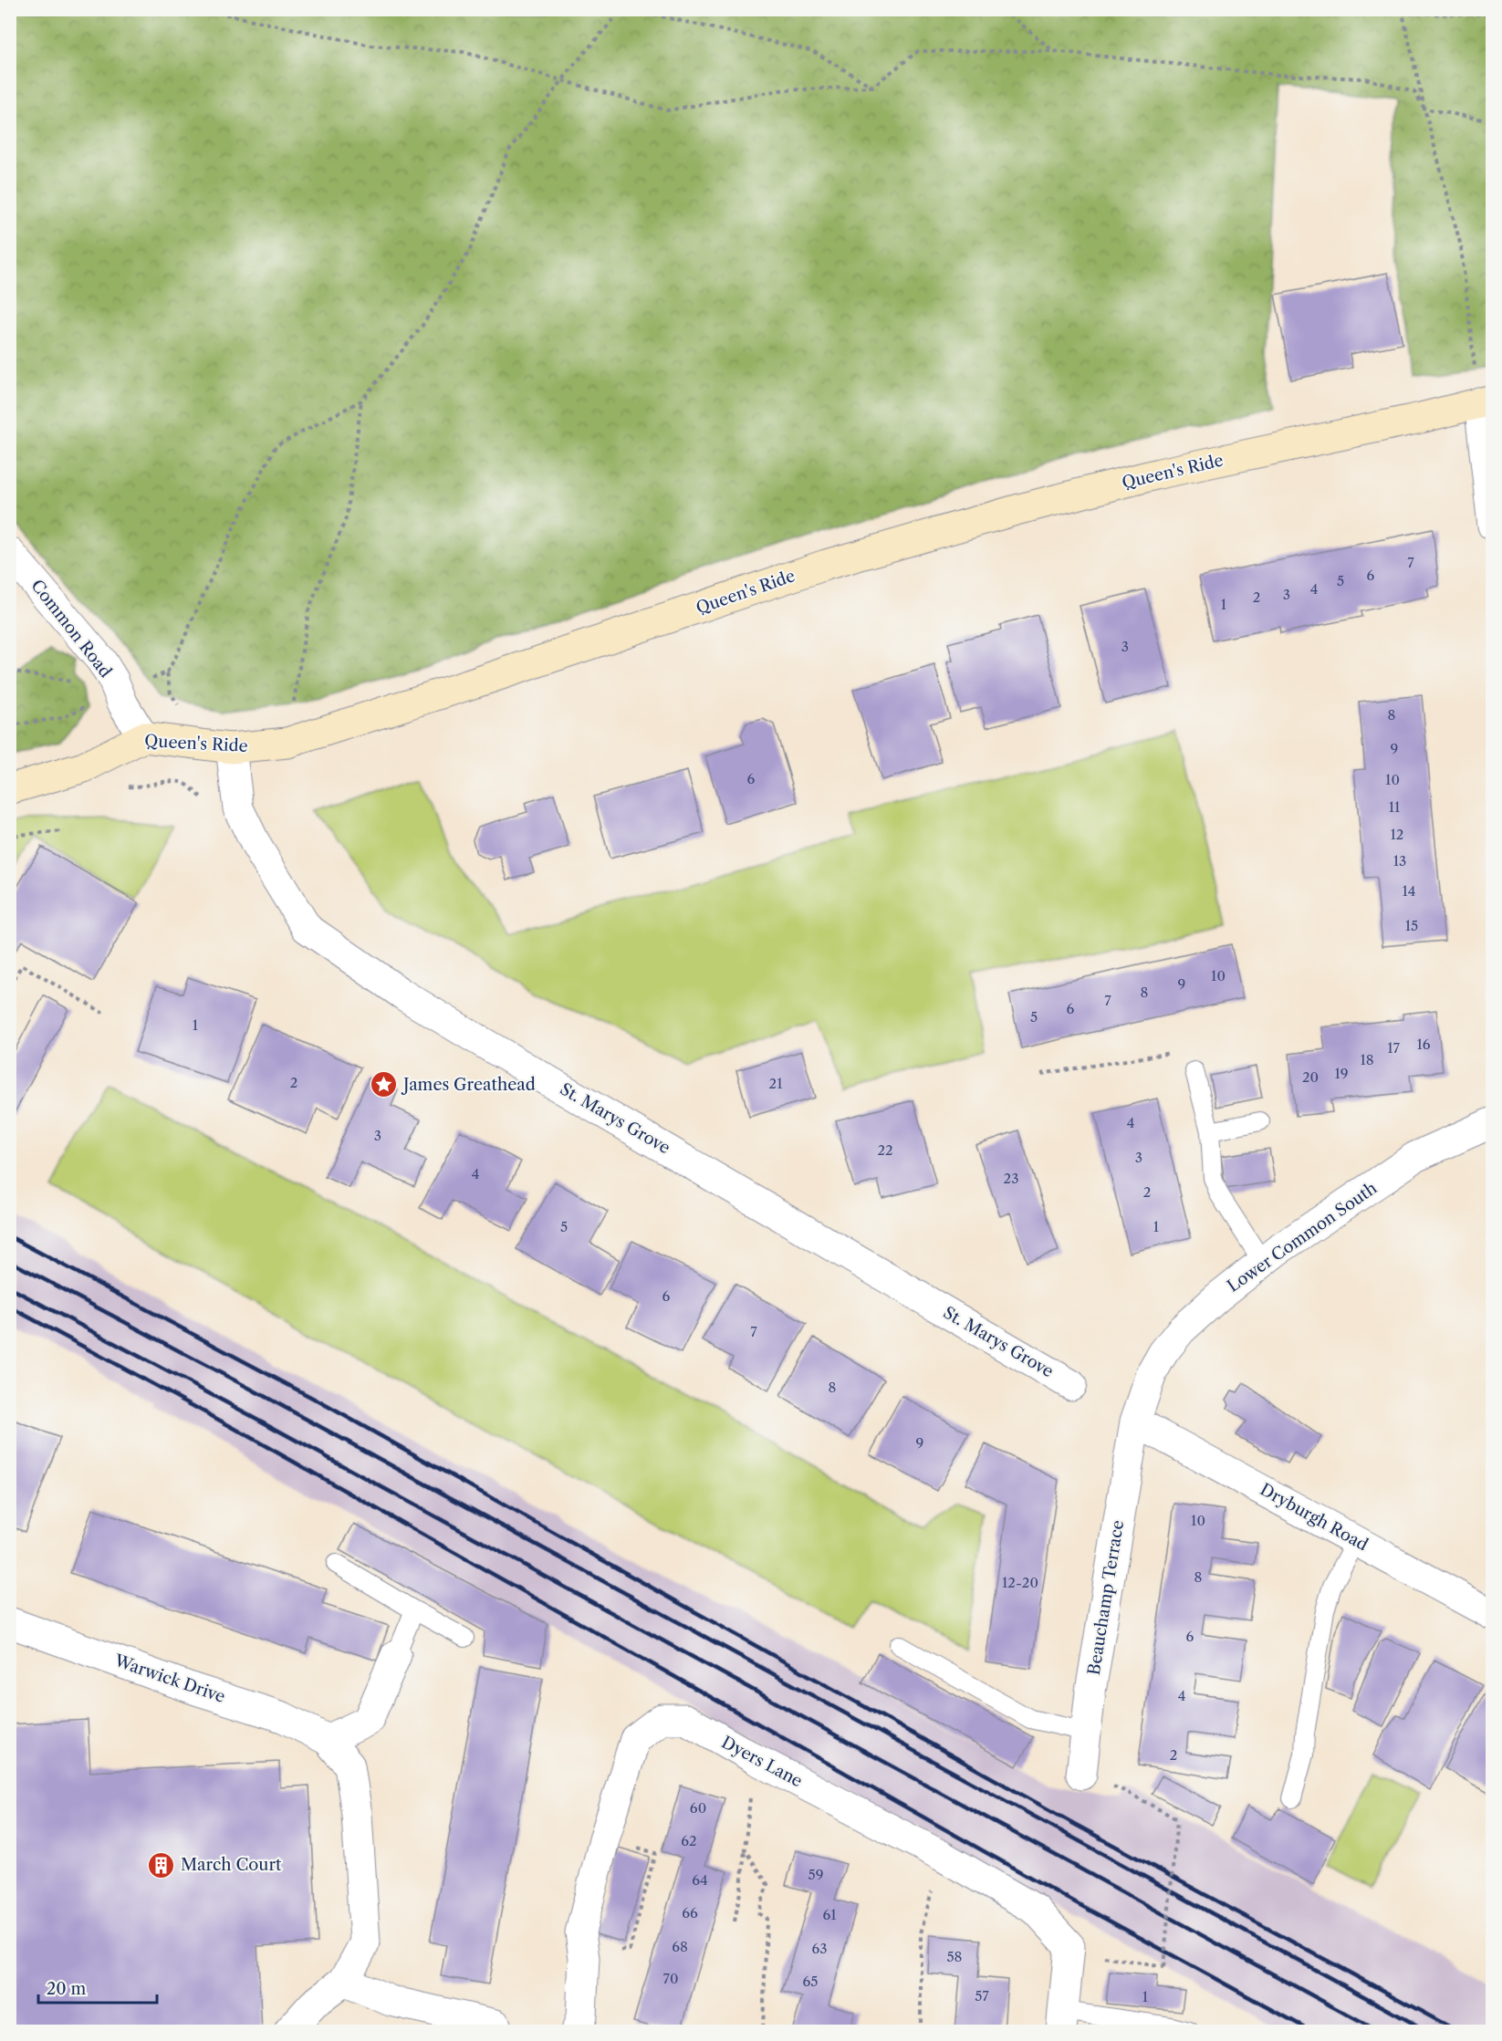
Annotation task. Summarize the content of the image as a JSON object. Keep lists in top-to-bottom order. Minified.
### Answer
{"streets":{"main road":["Queen's Ride"],"street":["Common Road","St. Marys Grove","Lower Common South","Dryburgh Road","Beauchamp Terrace","Warwick Drive","Dyers Lane"]},"crossings":[["Queen's Ride","Common Road"],["Queen's Ride","St. Marys Grove"],["Lower Common South","Dryburgh Road"],["Lower Common South","Beauchamp Terrace"],["Dryburgh Road","Beauchamp Terrace"]],"places":{"place":["James Greathead"],"building":["March Court"]},"house_numbers":["7","6","5","4","3","2","1","3","8","9","6","10","11","12","13","14","15","10","9","8","7","6","5","1","16","17","18","19","20","2","21","4","3","22","3","4","23","2","5","1","6","7","8","9","10","8","12-20","6","4","2","60","62","59","64","66","61","68","63","58","70","65","57","1"],"scale_bar":"20 m"}
